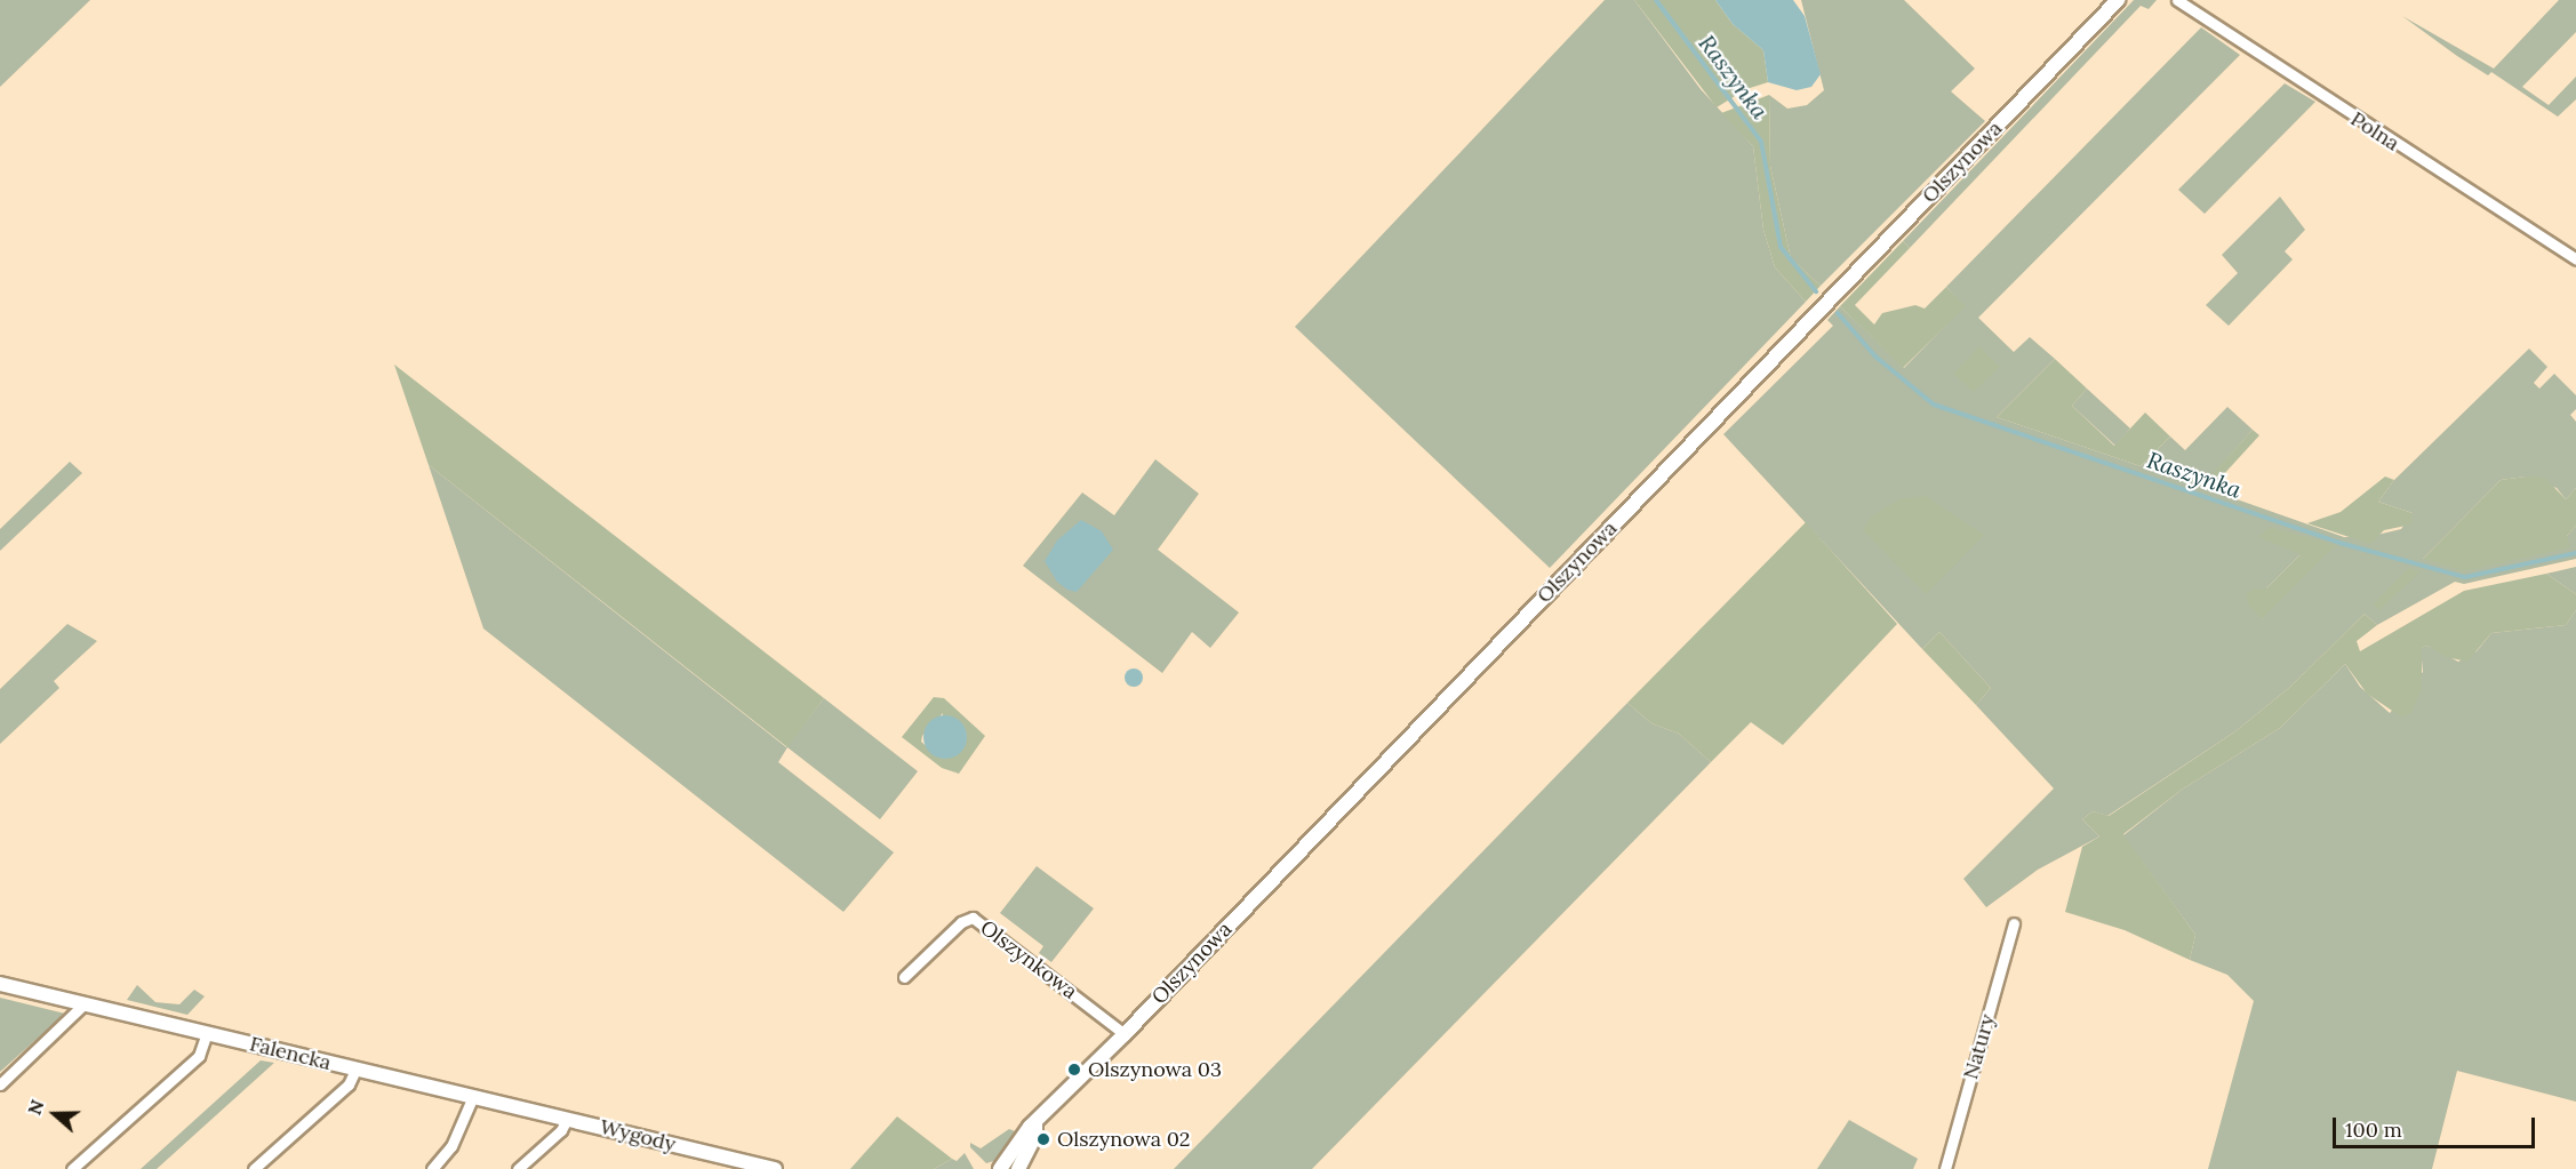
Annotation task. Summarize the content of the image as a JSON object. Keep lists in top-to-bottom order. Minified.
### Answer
{"streets":{"street":["Polna","Olszynowa","Olszynkowa","Natury","Falencka","Wygody"]},"crossings":[["Olszynowa","Olszynkowa"],["Falencka","Wygody"]],"water":["Raszynka"],"places":["Olszynowa 03","Olszynowa 02"],"scale_bar":"100 m","north":"left"}
